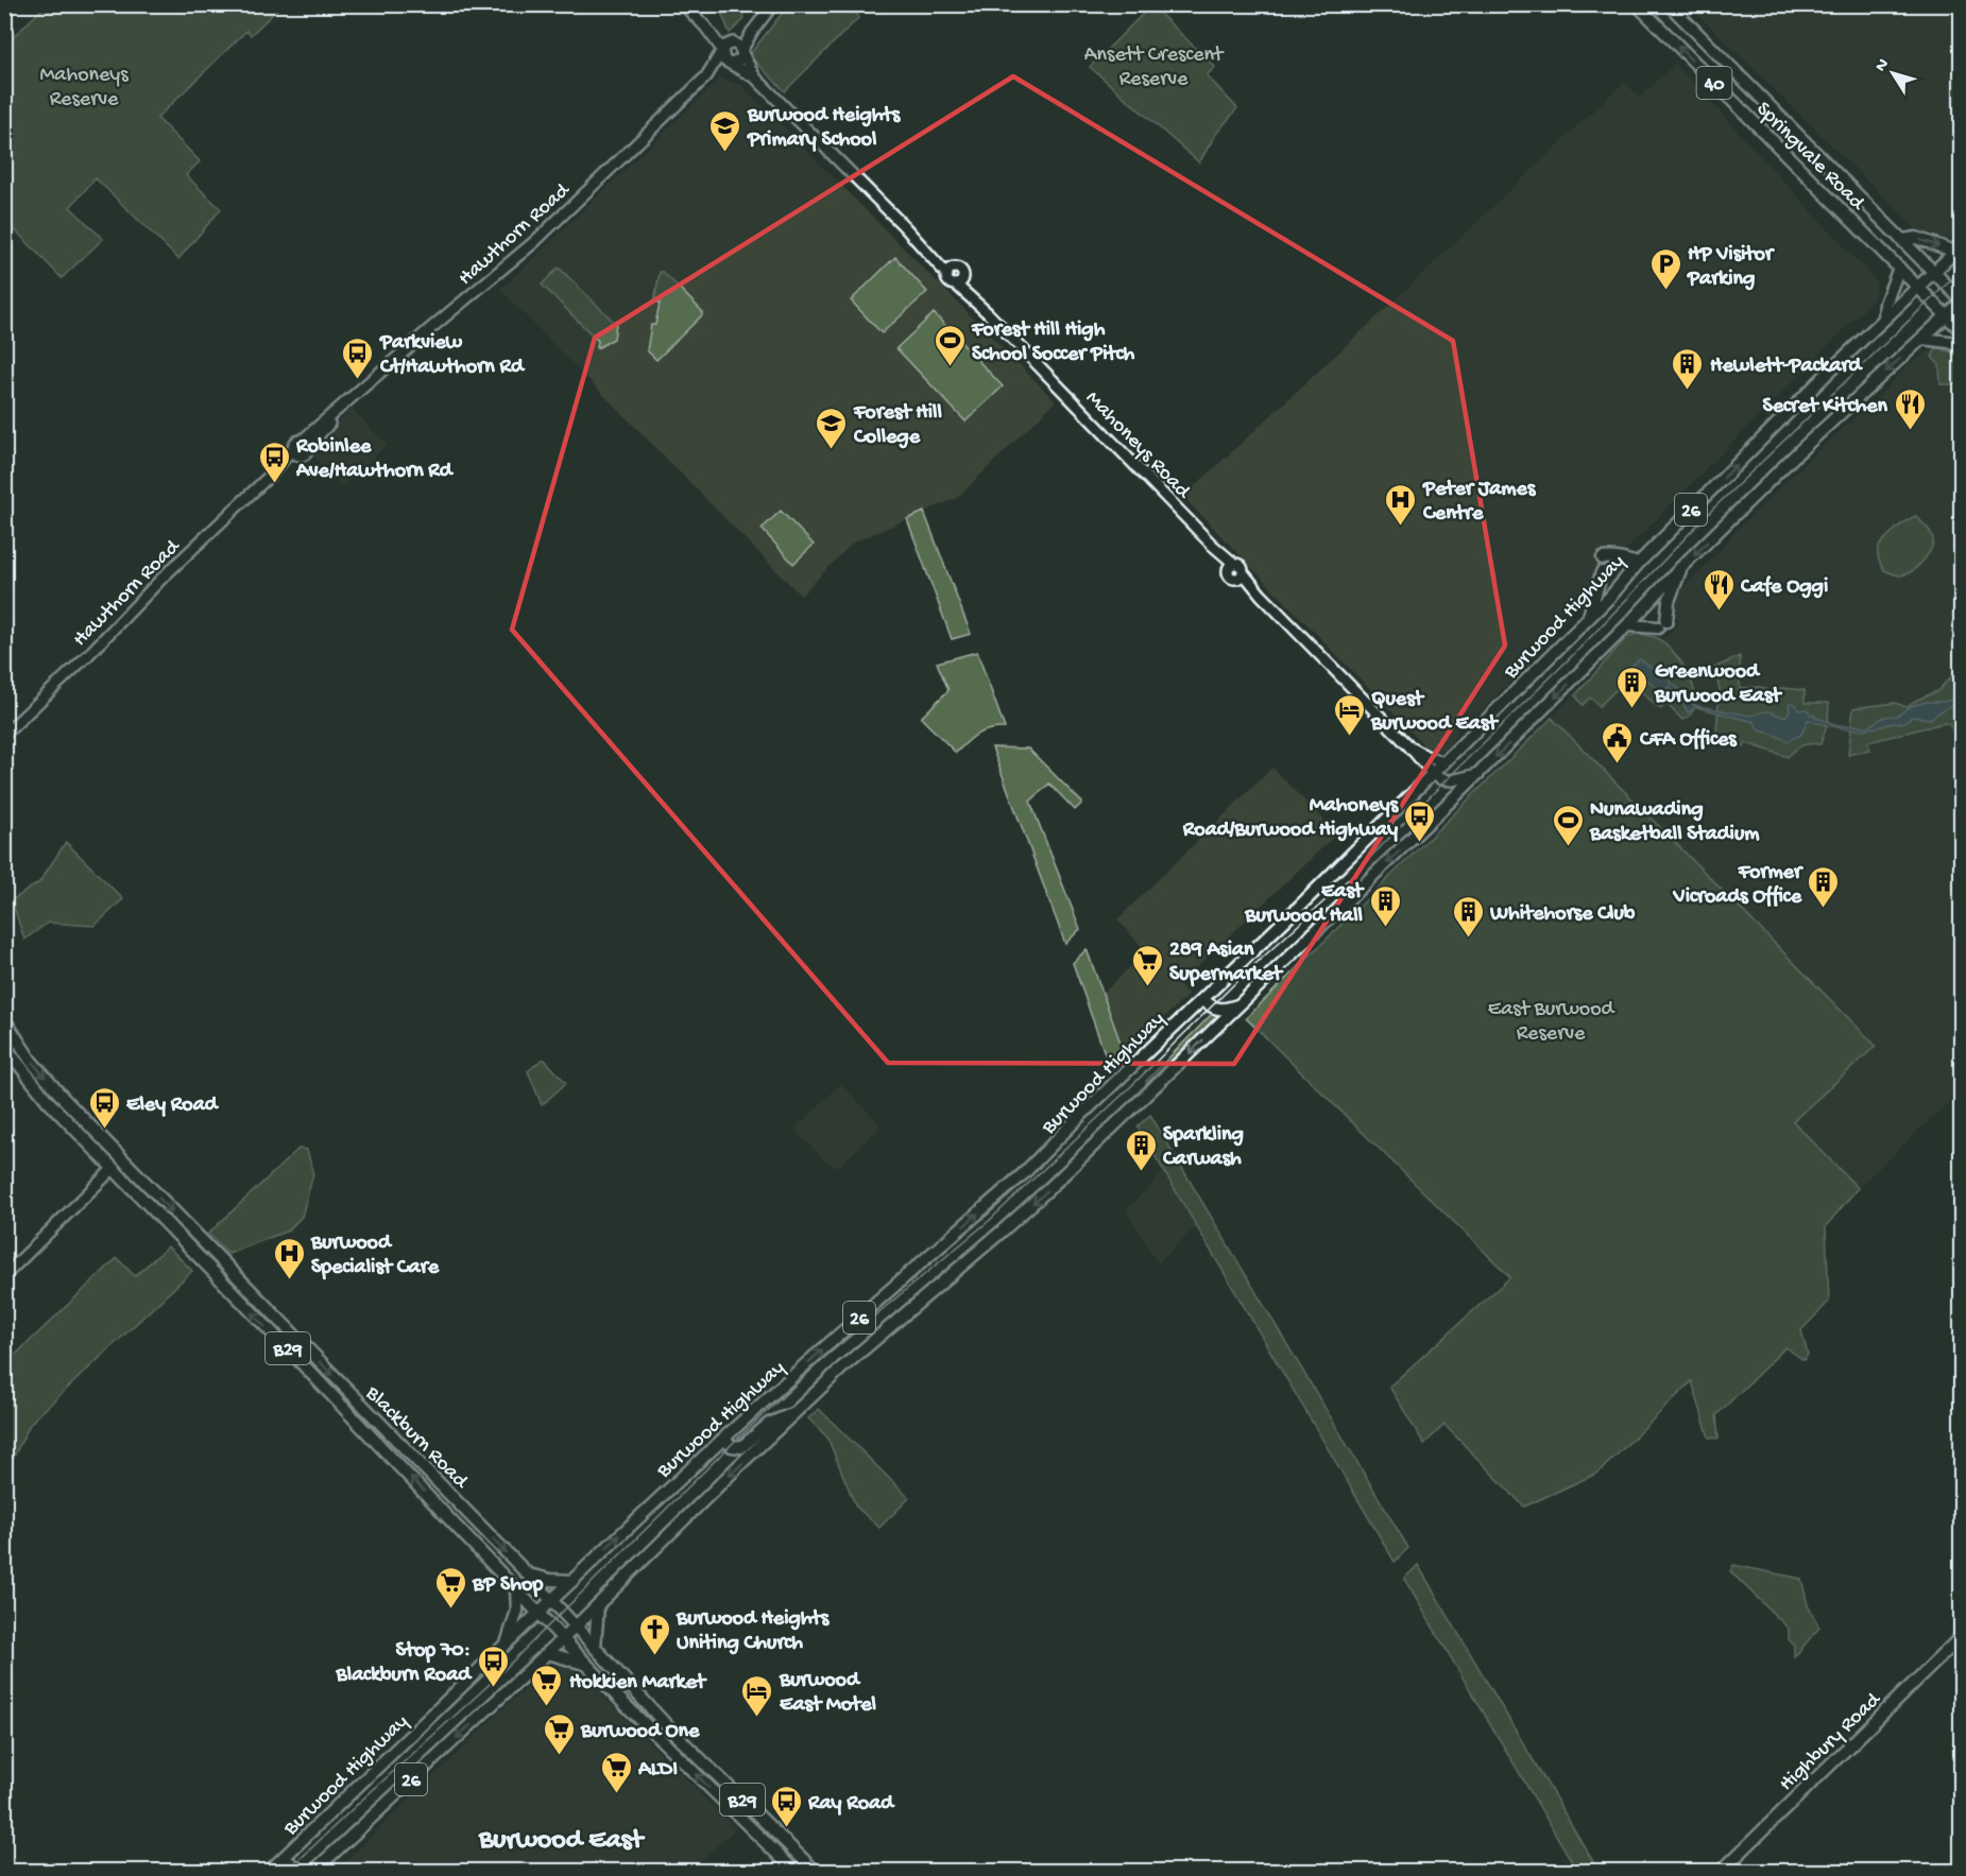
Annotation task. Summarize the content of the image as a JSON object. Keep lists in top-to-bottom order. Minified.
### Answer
{"streets":{"main road":["40","Springvale Road","Hawthorn Road","Mahoneys Road","26","Burwood Highway","B29","Blackburn Road","Highbury Road"]},"crossings":[["Springvale Road","26"],["Springvale Road","Burwood Highway"],["Mahoneys Road","Burwood Highway"],["26","Blackburn Road"],["Burwood Highway","Blackburn Road"]],"districts":["Burwood East"],"parks":["Ansett Crescent Reserve","Mahoneys Reserve","East Burwood Reserve"],"places":{"school or university":["Burwood Heights Primary School","Forest Hill College"],"parking":["HP Visitor Parking"],"sports":["Forest Hill High School Soccer Pitch","Nunawading Basketball Stadium"],"bus stop":["Parkview Ct/Hawthorn Rd","Robinlee Ave/Hawthorn Rd","Mahoneys Road/Burwood Highway","Eley Road","Stop 70: Blackburn Road","Ray Road"],"building":["Hewlett-Packard","Greenwood Burwood East","Former Vicroads Office","East Burwood Hall","Whitehorse Club","Sparkling Carwash"],"restaurant":["Secret Kitchen","Cafe Oggi"],"hospital":["Peter James Centre","Burwood Specialist Care"],"hotel":["Quest Burwood East","Burwood East Motel"],"public building":["CFA Offices"],"supermarket":["289 Asian Supermarket","BP Shop","Hokkien Market","Burwood One","ALDI"],"church":["Burwood Heights Uniting Church"]},"north":"top left"}
